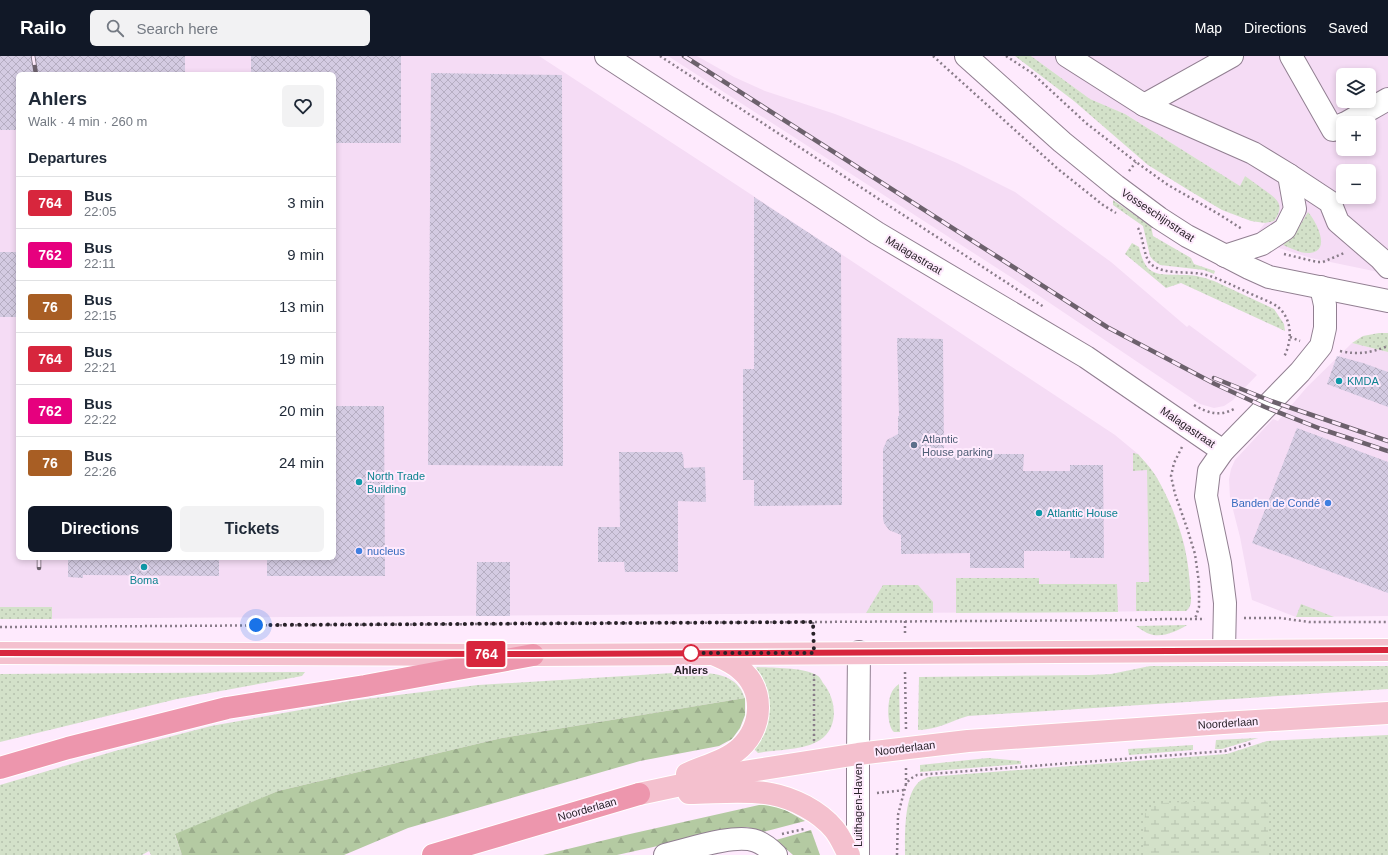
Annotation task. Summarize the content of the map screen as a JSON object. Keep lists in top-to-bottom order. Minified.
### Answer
{"streets":{"highway":["Noorderlaan"],"street":["Vosseschijnstraat","Malagastraat","Luithagen-Haven"]},"crossings":[["Vosseschijnstraat","Malagastraat"],["Noorderlaan","Luithagen-Haven"]],"places":["KMDA","Atlantic House parking","North Trade Building","Banden de Condé","Atlantic House","nucleus","Boma","Ahlers"],"lines":["bus line 764"],"page":{"header":"Railo","search":"Search here","nav":["Map","Directions","Saved"],"on_map":"764","map_buttons":["+","−"],"heading":[["Ahlers","Walk · 4 min · 260 m"],"Departures"],"list":[{"mark":"764","name":"Bus","note":"22:05","value":"3 min"},{"mark":"762","name":"Bus","note":"22:11","value":"9 min"},{"mark":"76","name":"Bus","note":"22:15","value":"13 min"},{"mark":"764","name":"Bus","note":"22:21","value":"19 min"},{"mark":"762","name":"Bus","note":"22:22","value":"20 min"},{"mark":"76","name":"Bus","note":"22:26","value":"24 min"}],"buttons":["Directions","Tickets"]}}
